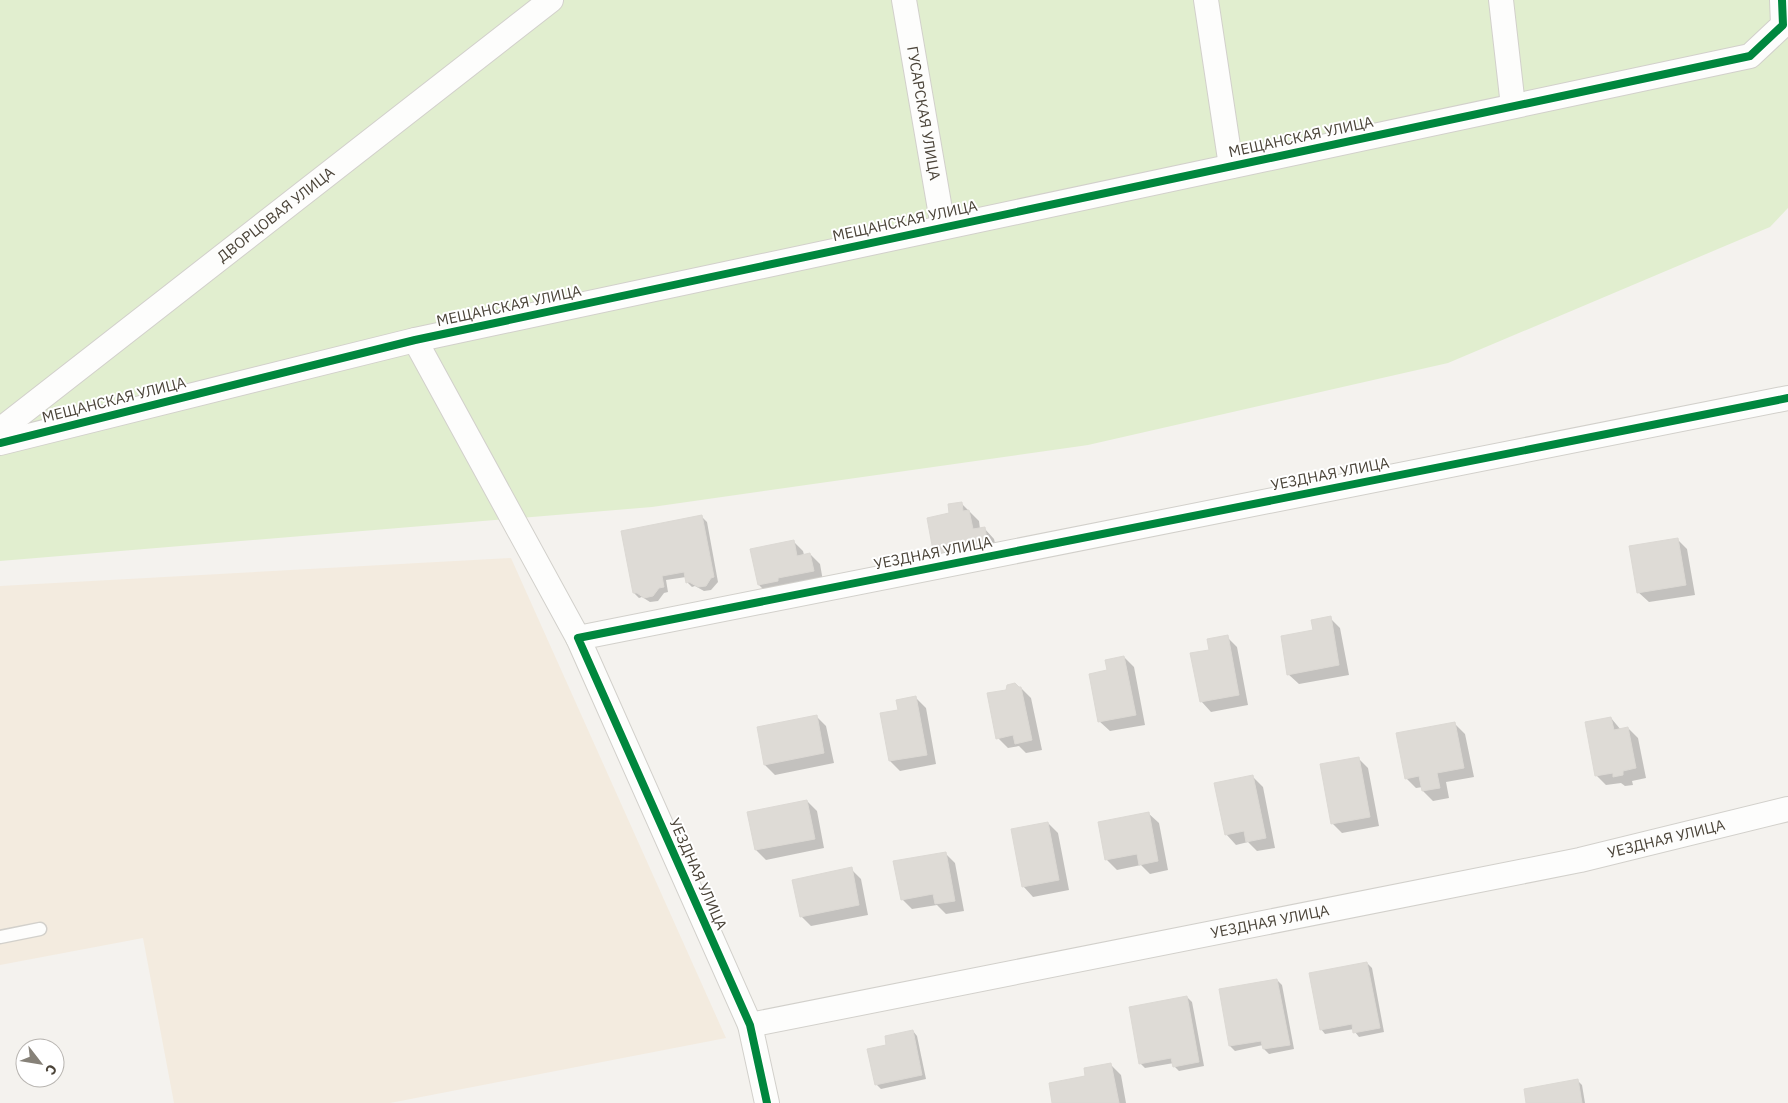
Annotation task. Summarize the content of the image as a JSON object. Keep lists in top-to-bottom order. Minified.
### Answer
{"streets":{"street":["ГУСАРСКАЯ УЛИЦА","МЕЩАНСКАЯ УЛИЦА","ДВОРЦОВАЯ УЛИЦА","УЕЗДНАЯ УЛИЦА"]},"crossings":[["ГУСАРСКАЯ УЛИЦА","МЕЩАНСКАЯ УЛИЦА"]],"north":"bottom right"}
